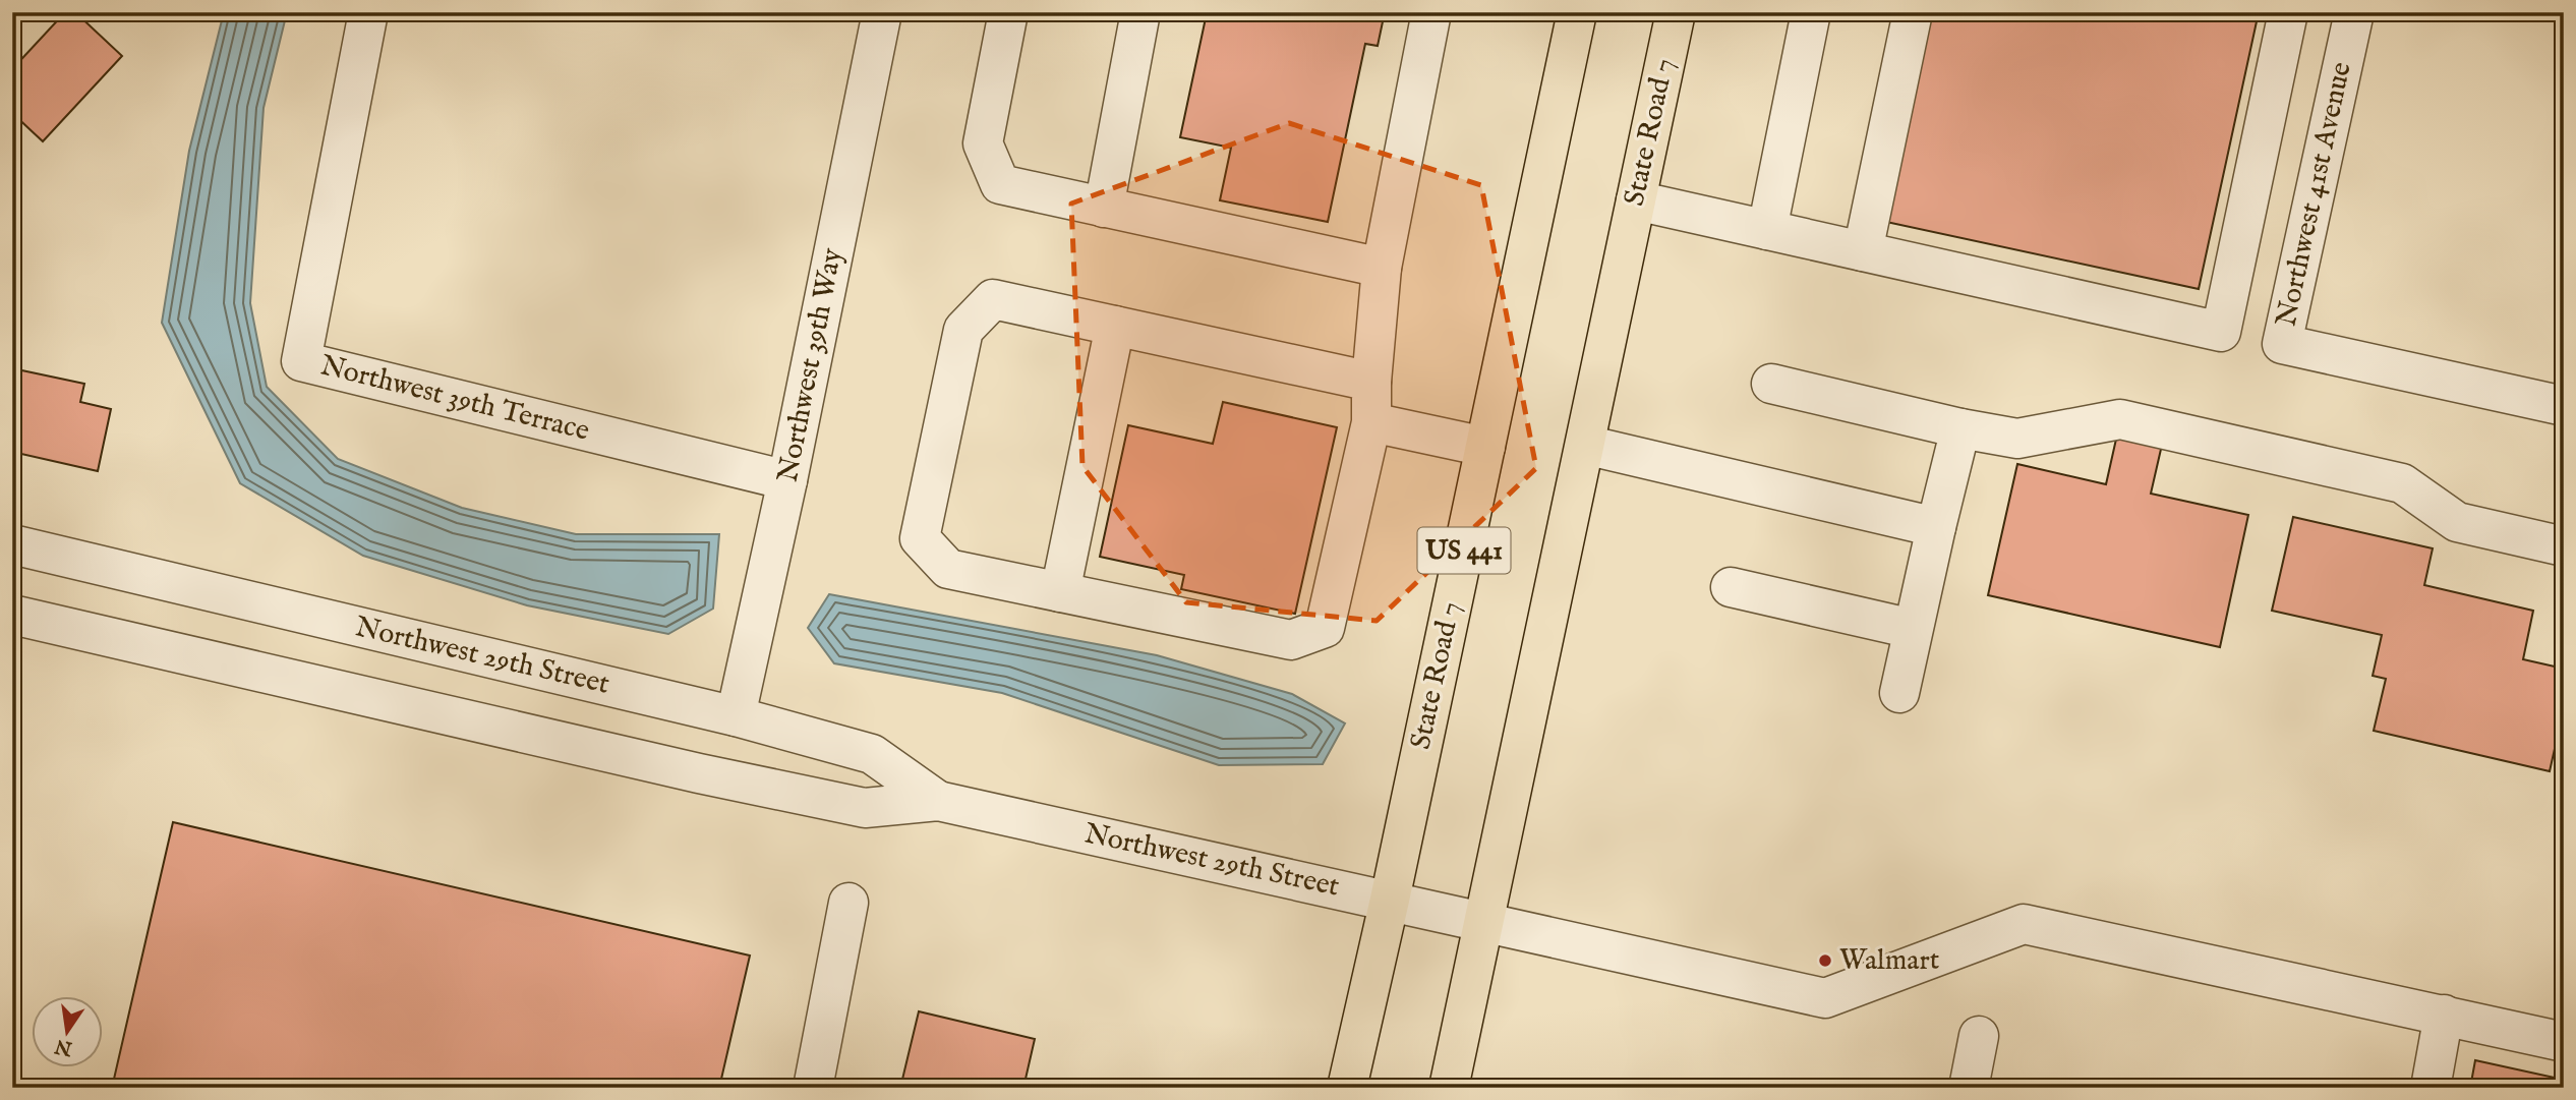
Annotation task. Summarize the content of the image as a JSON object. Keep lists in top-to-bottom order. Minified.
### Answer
{"streets":{"main road":["State Road 7","US 441"],"street":["Northwest 41st Avenue","Northwest 39th Way","Northwest 39th Terrace","Northwest 29th Street"]},"crossings":[["State Road 7","Northwest 29th Street"],["Northwest 39th Way","Northwest 39th Terrace"],["Northwest 39th Way","Northwest 29th Street"]],"places":["Walmart"],"north":"bottom"}
